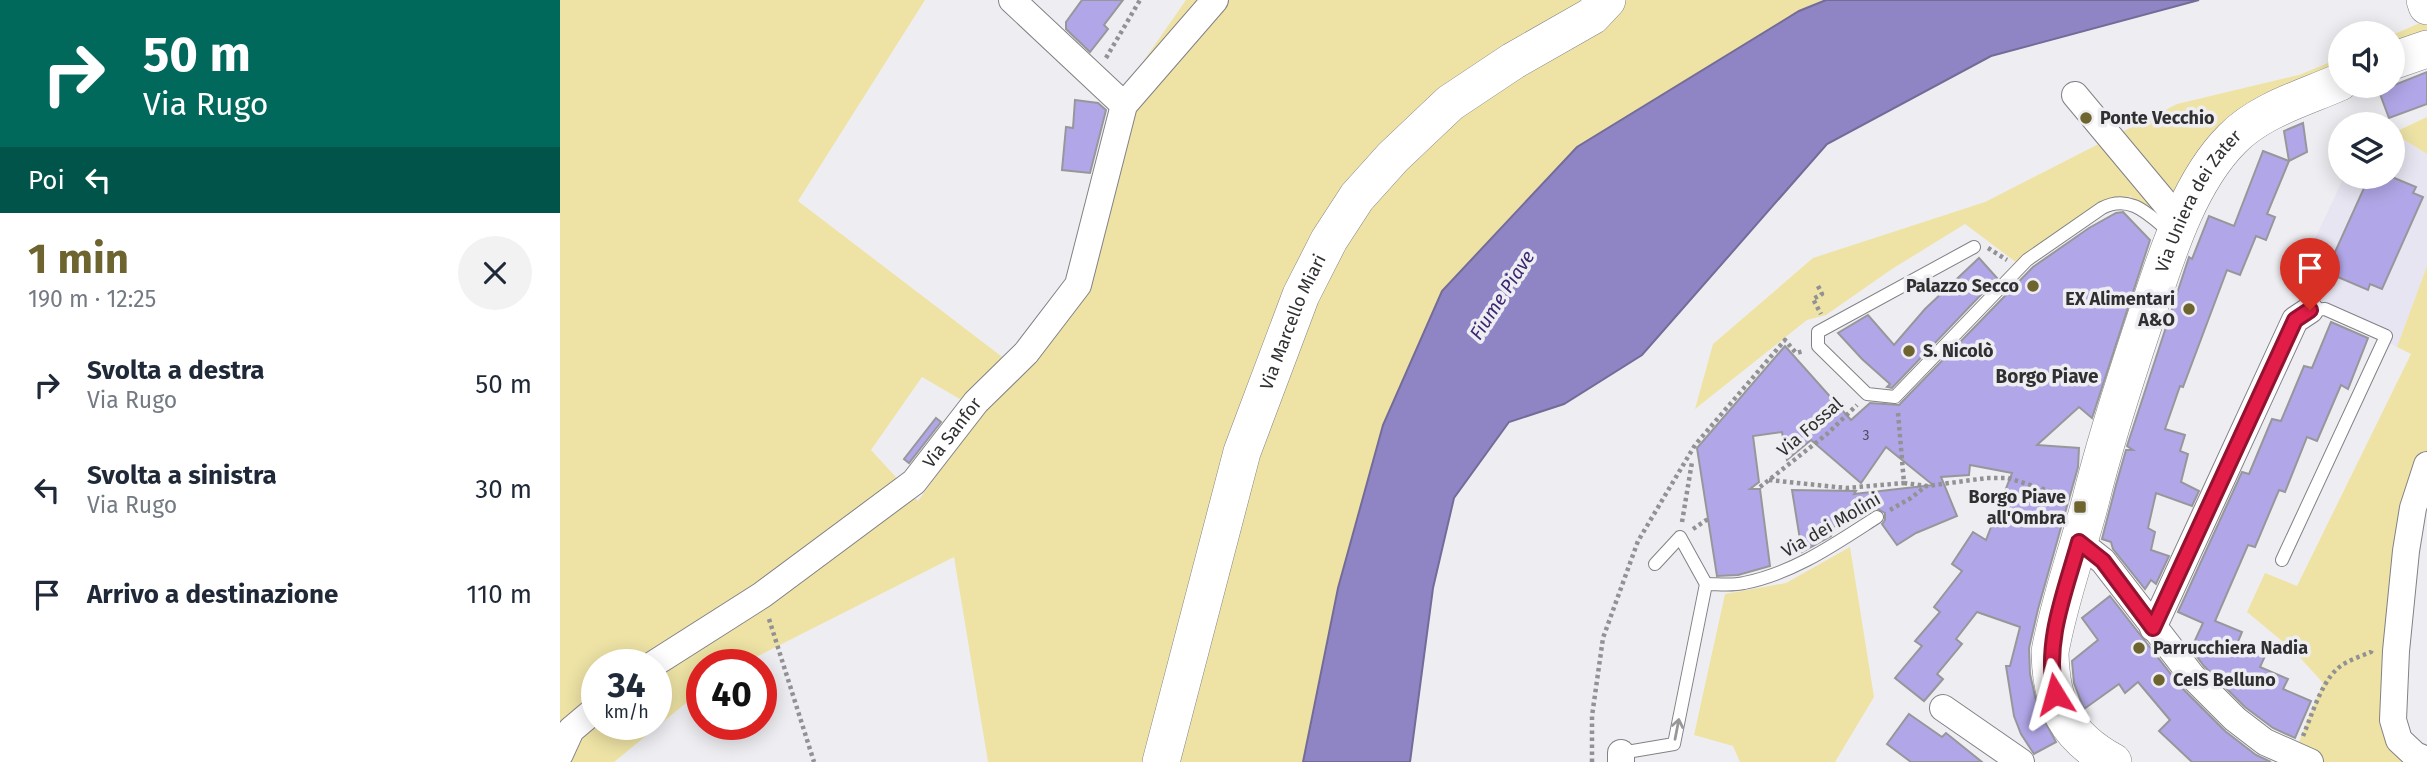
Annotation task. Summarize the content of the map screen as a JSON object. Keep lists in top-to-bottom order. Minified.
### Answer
{"streets":{"street":["Via Uniera dei Zater","Via Marcello Miari","Via Sanfor"],"lane":["Via dei Molini"],"path":["Via Fossal"]},"crossings":[["Via Fossal","Via dei Molini"]],"districts":["Borgo Piave"],"water":["Fiume Piave"],"places":{"other":["Ponte Vecchio","Palazzo Secco","EX Alimentari A&O","S. Nicolò","Parrucchiera Nadia","CeIS Belluno"],"transit":["Borgo Piave all'Ombra"]},"house_numbers":["3"],"page":{"turn":["50 m","Via Rugo"],"then":"Poi","heading":["1 min","190 m · 12:25"],"list":[{"name":"Svolta a destra","note":"Via Rugo","value":"50 m"},{"name":"Svolta a sinistra","note":"Via Rugo","value":"30 m"},{"name":"Arrivo a destinazione","value":"110 m"}],"speed":"34 km/h","limit":"40"}}
